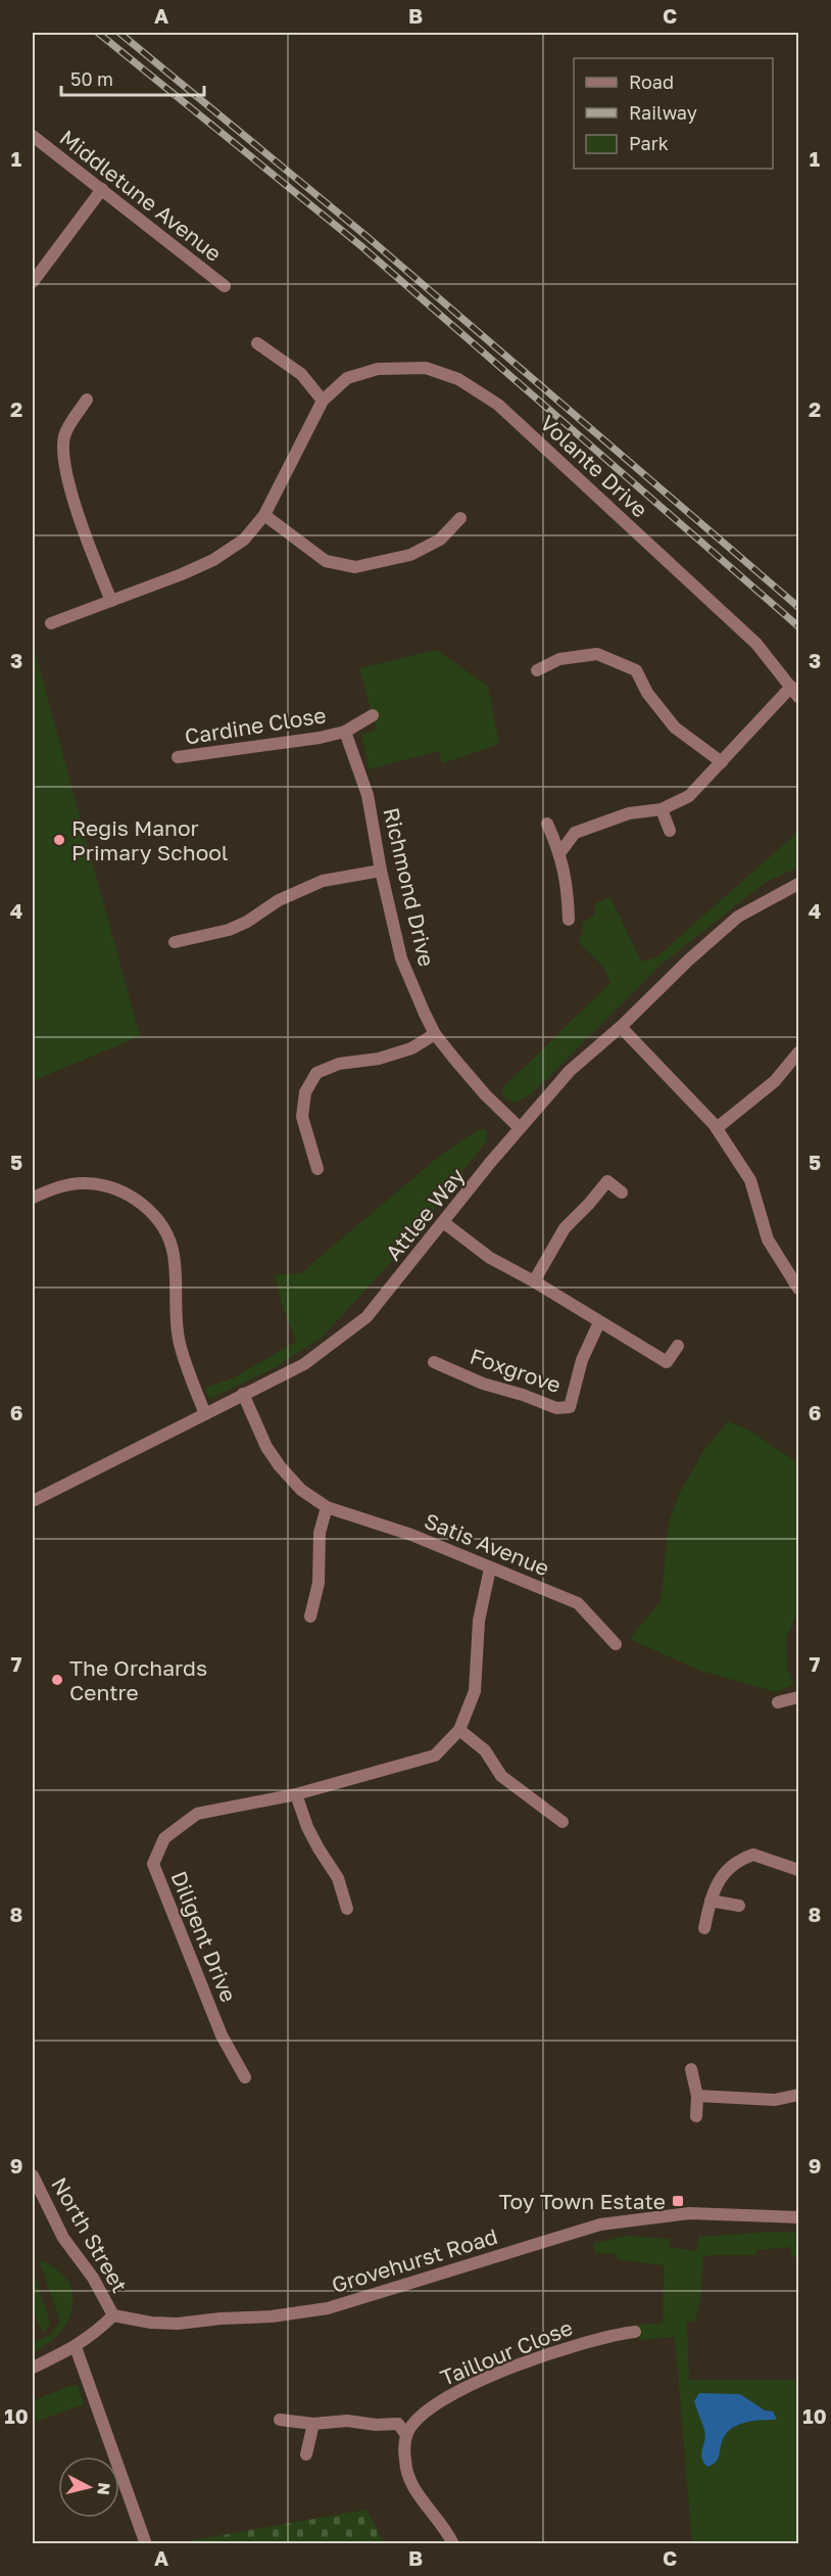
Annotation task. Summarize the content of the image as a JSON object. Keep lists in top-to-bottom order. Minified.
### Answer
{"streets":{"street":["Middletune Avenue","Volante Drive","Cardine Close","Richmond Drive","Attlee Way","Foxgrove","Satis Avenue","Diligent Drive","North Street","Grovehurst Road","Taillour Close"]},"crossings":[["Cardine Close","Richmond Drive"],["Richmond Drive","Attlee Way"],["Attlee Way","Satis Avenue"],["Satis Avenue","Diligent Drive"],["North Street","Grovehurst Road"]],"places":{"other":["Regis Manor Primary School","The Orchards Centre"],"transit":["Toy Town Estate"]},"legend":["Road","Railway","Park"],"scale_bar":"50 m","north":"right","grid":{"columns":["A","B","C"],"rows":["1","2","3","4","5","6","7","8","9","10"]}}
